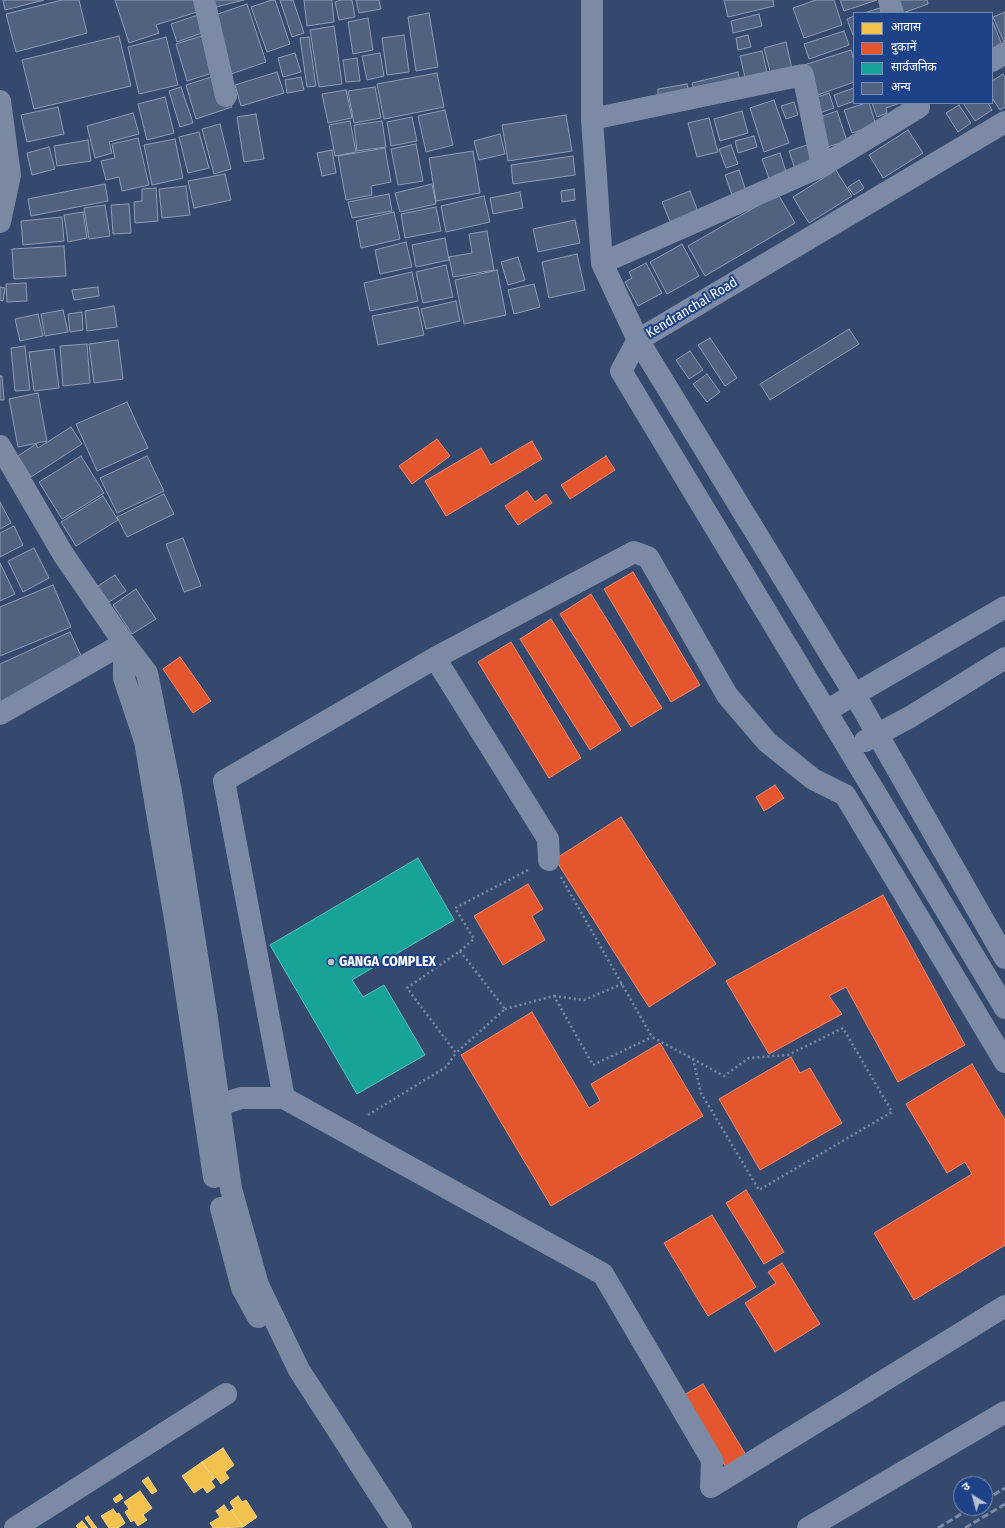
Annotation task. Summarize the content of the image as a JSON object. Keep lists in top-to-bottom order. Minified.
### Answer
{"streets":{"street":["Kendranchal Road"]},"places":["GANGA COMPLEX"],"legend":["आवास","दुकानें","सार्वजनिक","अन्य"],"north":"top left"}
